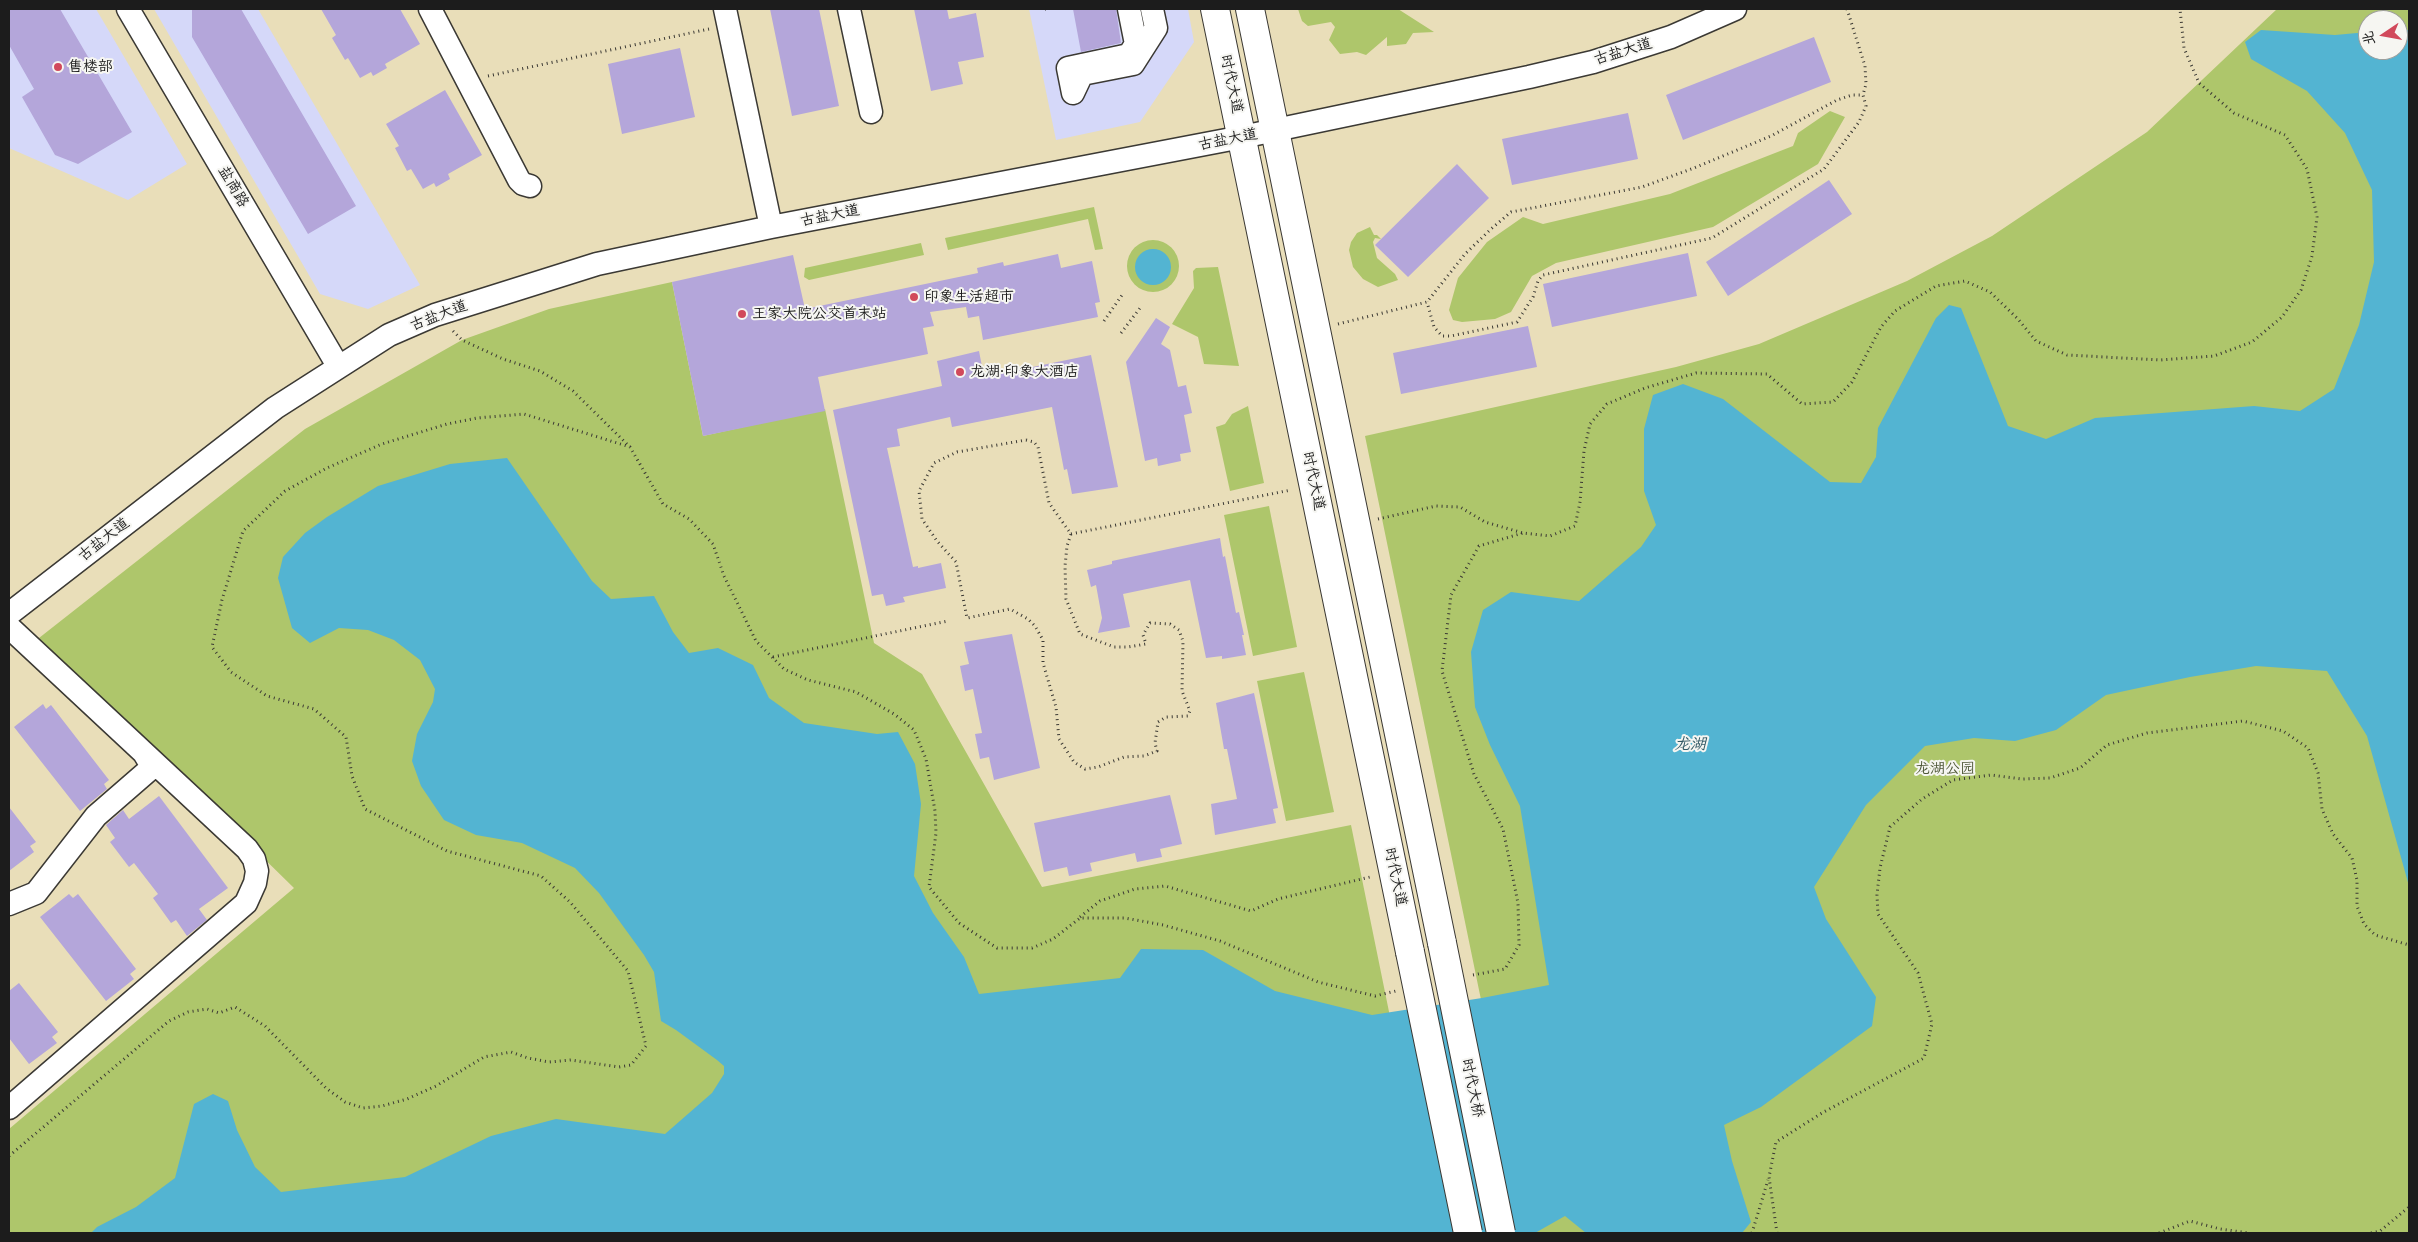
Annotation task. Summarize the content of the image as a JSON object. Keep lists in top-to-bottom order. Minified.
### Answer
{"streets":{"main road":["时代大道","时代大桥"],"street":["古盐大道","盐商路"]},"crossings":[["古盐大道","时代大道"],["古盐大道","盐商路"]],"water":["龙湖"],"parks":["龙湖公园"],"places":["售楼部","印象生活超市","王家大院公交首末站","龙湖·印象大酒店"],"north":"left"}
